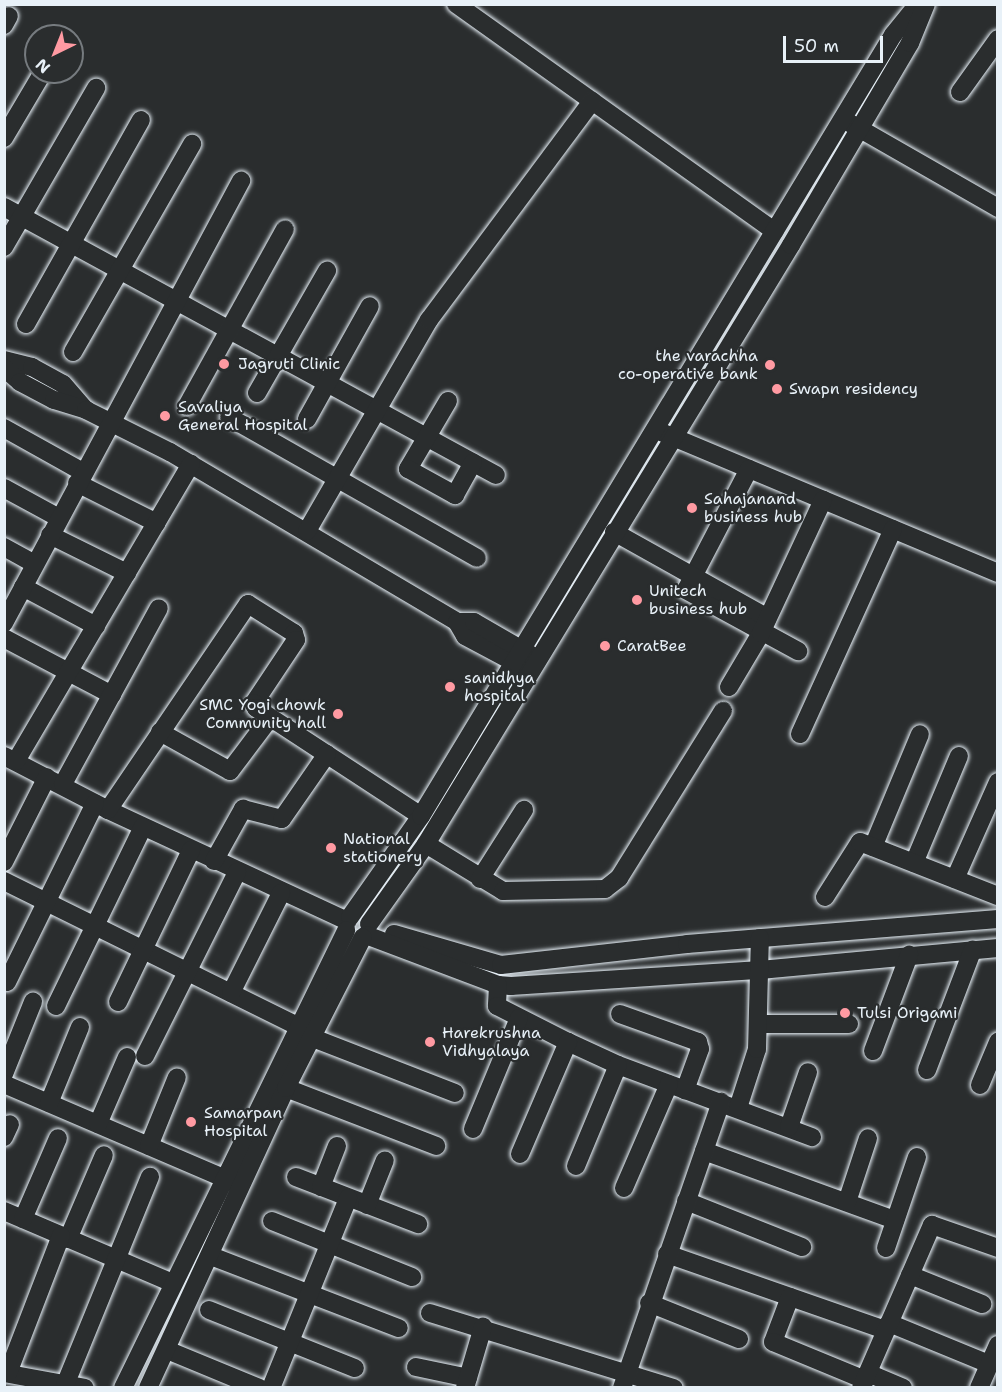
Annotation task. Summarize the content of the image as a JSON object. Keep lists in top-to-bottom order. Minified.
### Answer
{"places":["Jagruti Clinic","the varachha co-operative bank","Swapn residency","Savaliya General Hospital","Sahajanand business hub","Unitech business hub","CaratBee","sanidhya hospital","SMC Yogi chowk Community hall","National stationery","Tulsi Origami","Harekrushna Vidhyalaya","Samarpan Hospital"],"scale_bar":"50 m","north":"bottom left"}
